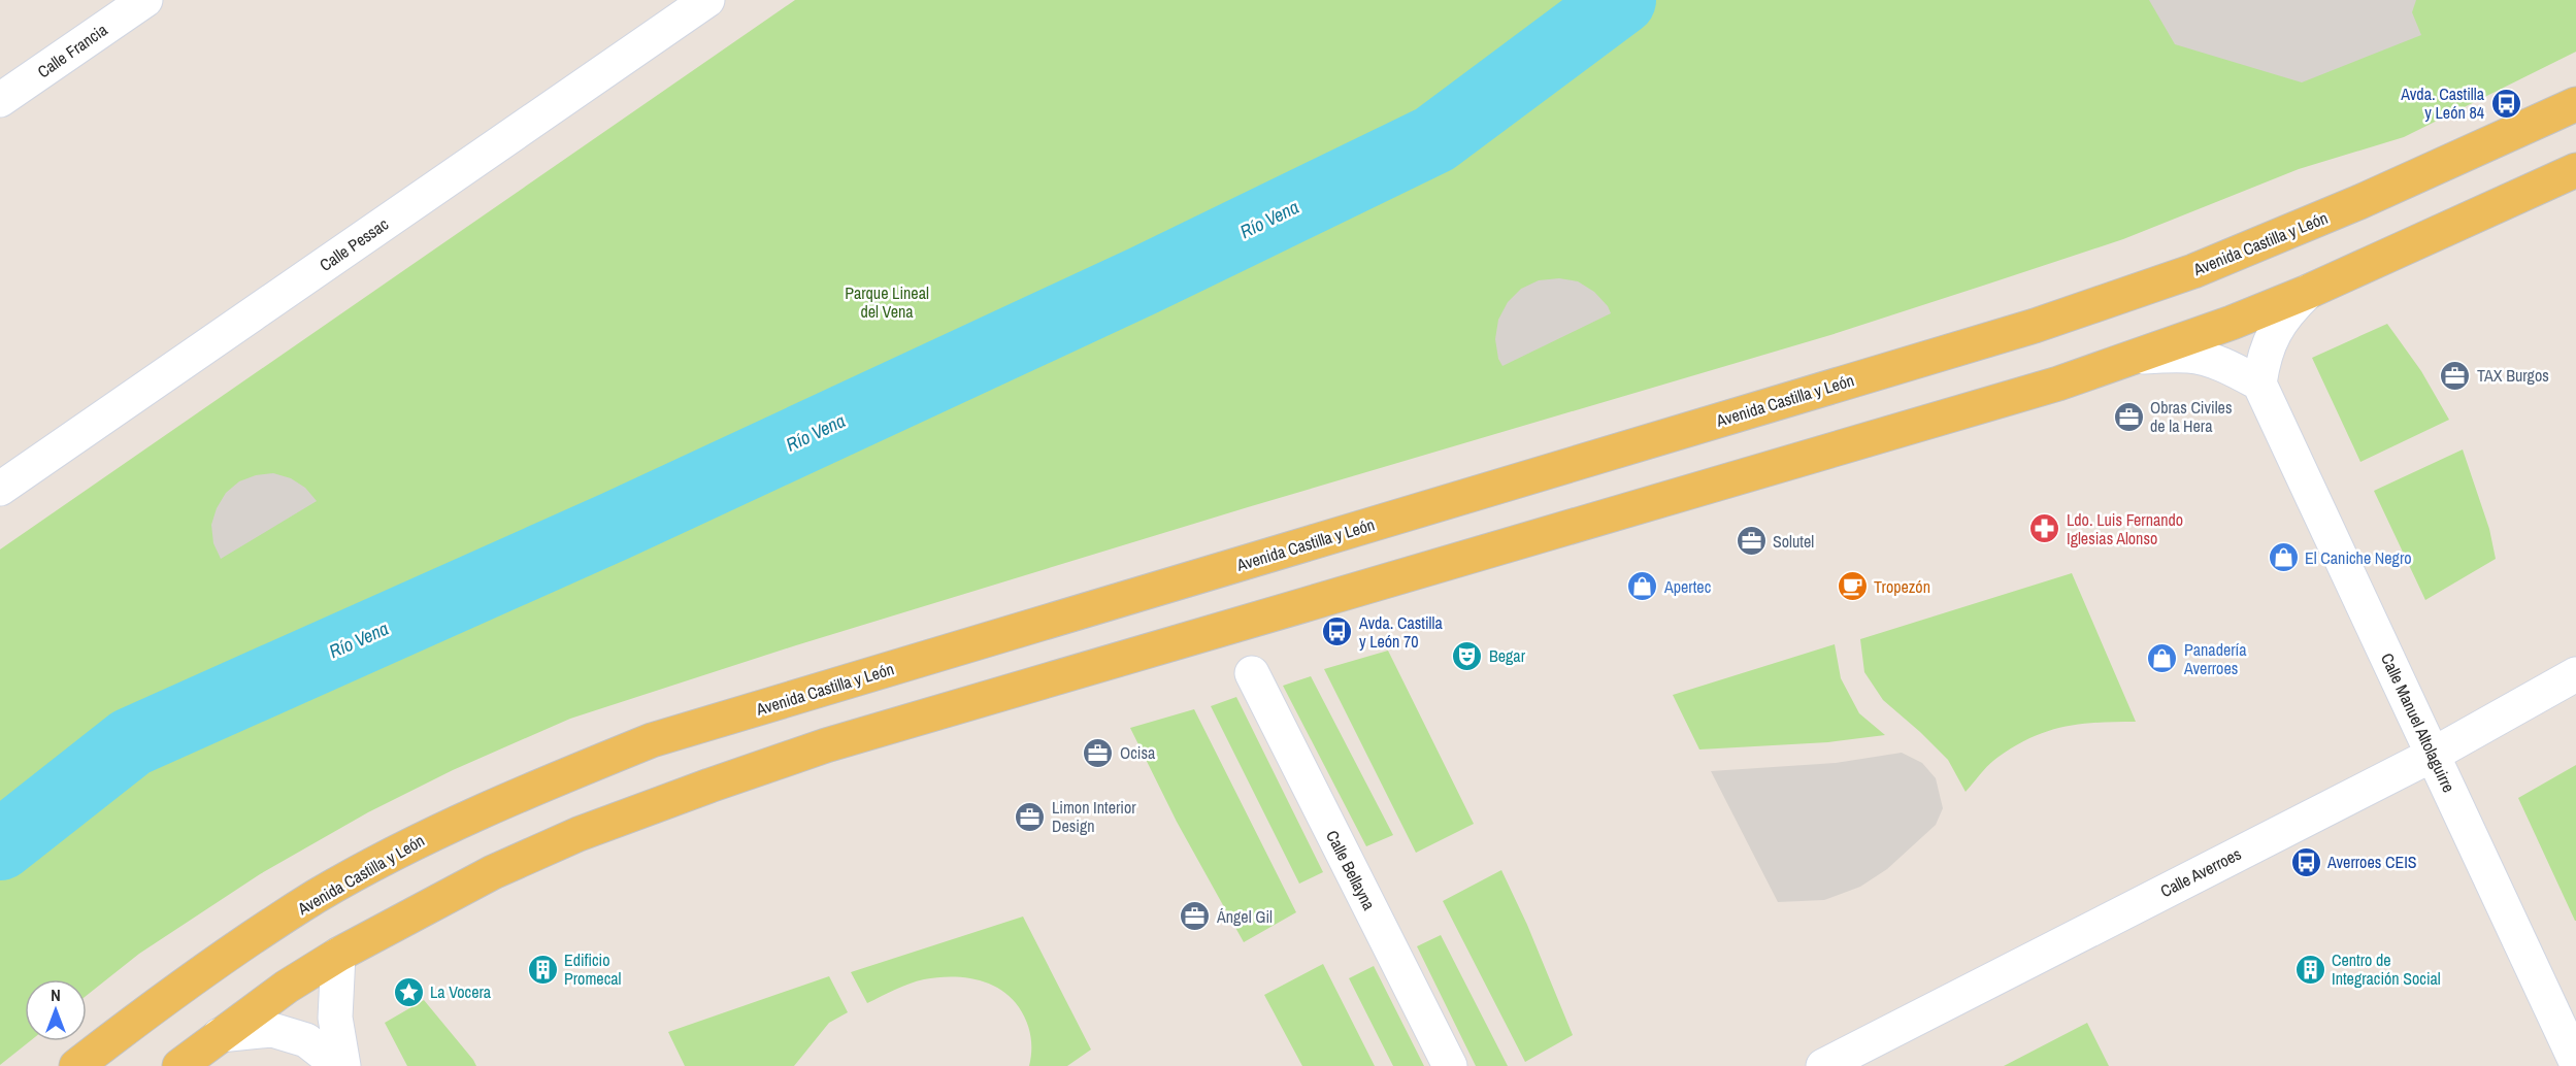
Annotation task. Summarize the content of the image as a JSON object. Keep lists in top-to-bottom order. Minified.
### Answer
{"streets":{"main road":["Avenida Castilla y León"],"street":["Calle Francia","Calle Pessac","Calle Manuel Altolaguirre","Calle Bellayna","Calle Averroes"]},"crossings":[["Calle Manuel Altolaguirre","Calle Averroes"]],"water":["Río Vena"],"parks":["Parque Lineal del Vena"],"places":{"bus stop":["Avda. Castilla y León 84","Avda. Castilla y León 70","Averroes CEIS"],"office":["TAX Burgos","Obras Civiles de la Hera","Solutel","Ocisa","Limon Interior Design","Ángel Gil"],"pharmacy":["Ldo. Luis Fernando Iglesias Alonso"],"shop":["El Caniche Negro","Apertec","Panadería Averroes"],"cafe":["Tropezón"],"theatre":["Begar"],"building":["Edificio Promecal","Centro de Integración Social"],"place":["La Vocera"]},"north":"top"}
